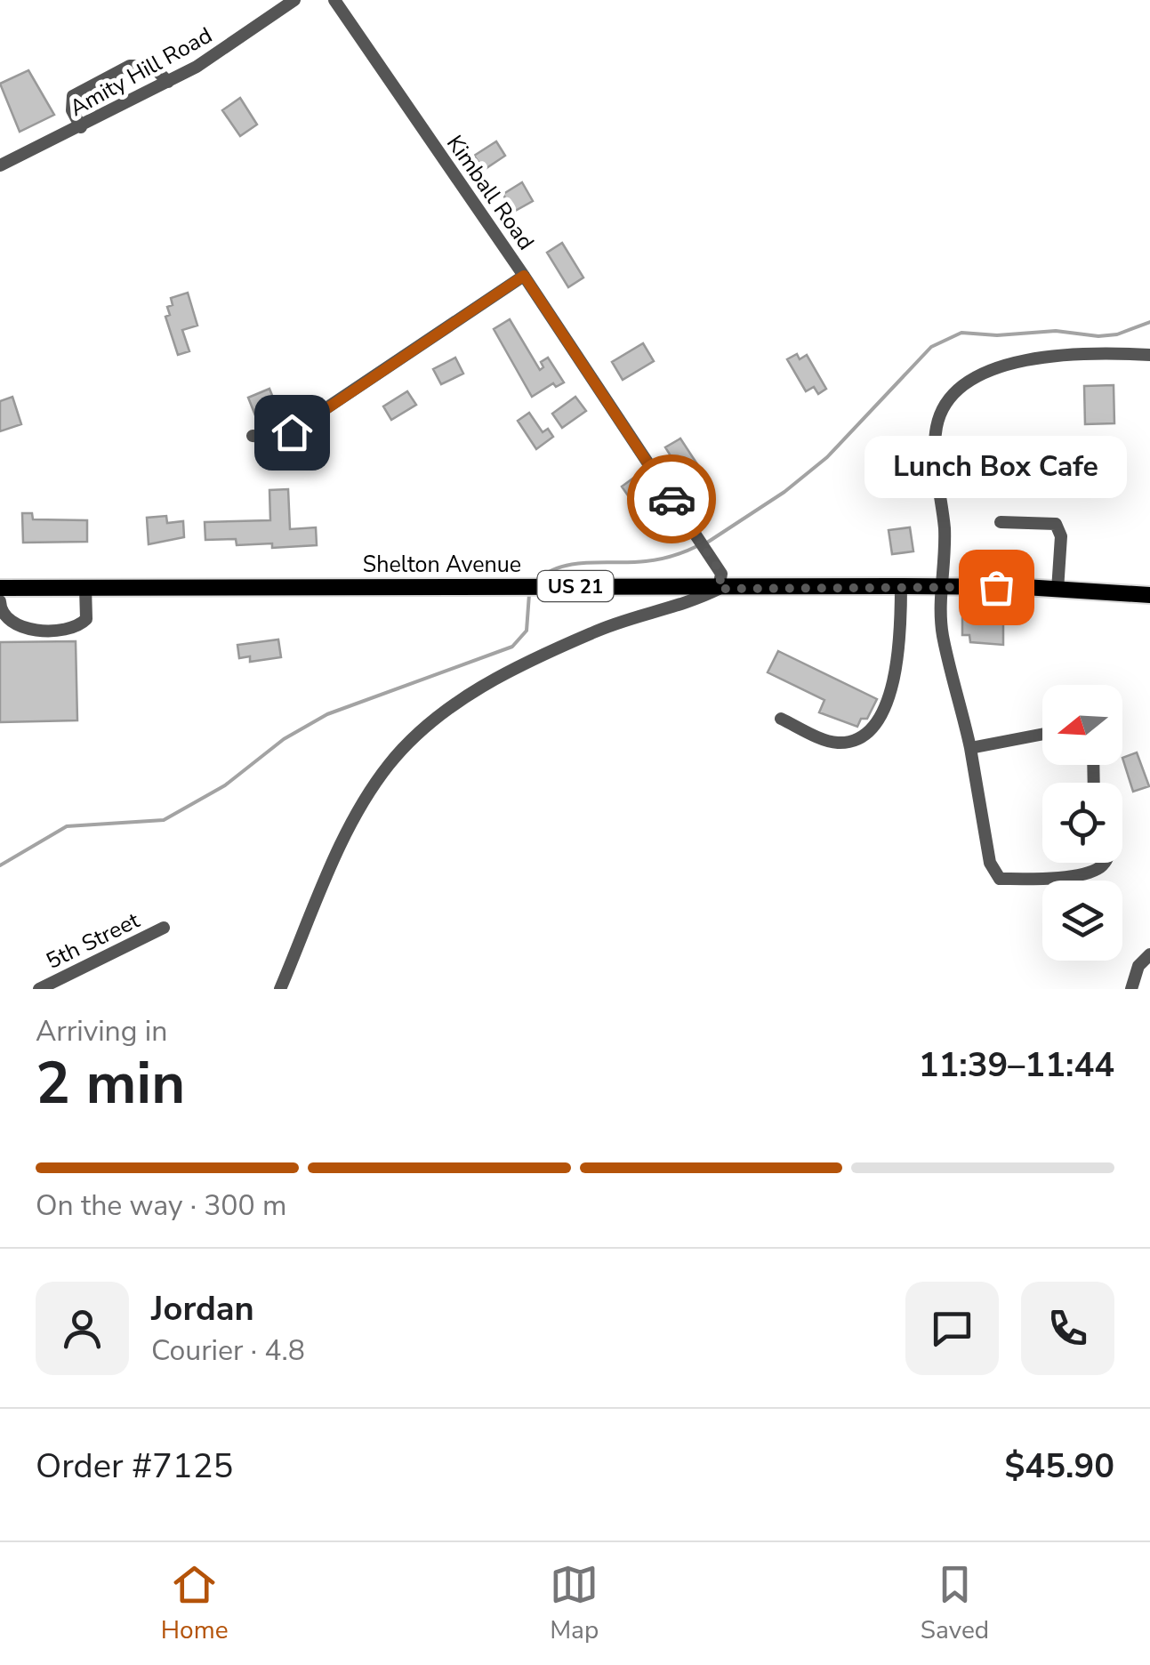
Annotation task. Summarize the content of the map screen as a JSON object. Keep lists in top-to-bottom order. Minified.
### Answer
{"streets":{"main road":["Shelton Avenue","US 21"],"street":["Amity Hill Road","Kimball Road","5th Street"]},"crossings":[["Kimball Road","Shelton Avenue"]],"places":["Lunch Box Cafe"],"north":"left","page":{"bubble":"Lunch Box Cafe","heading":["2 min","Arriving in","11:39–11:44"],"panel":["Jordan","Courier · 4.8","Order #7125","$45.90"],"bar":"On the way · 300 m","tabs":["Home","Map","Saved"]}}
